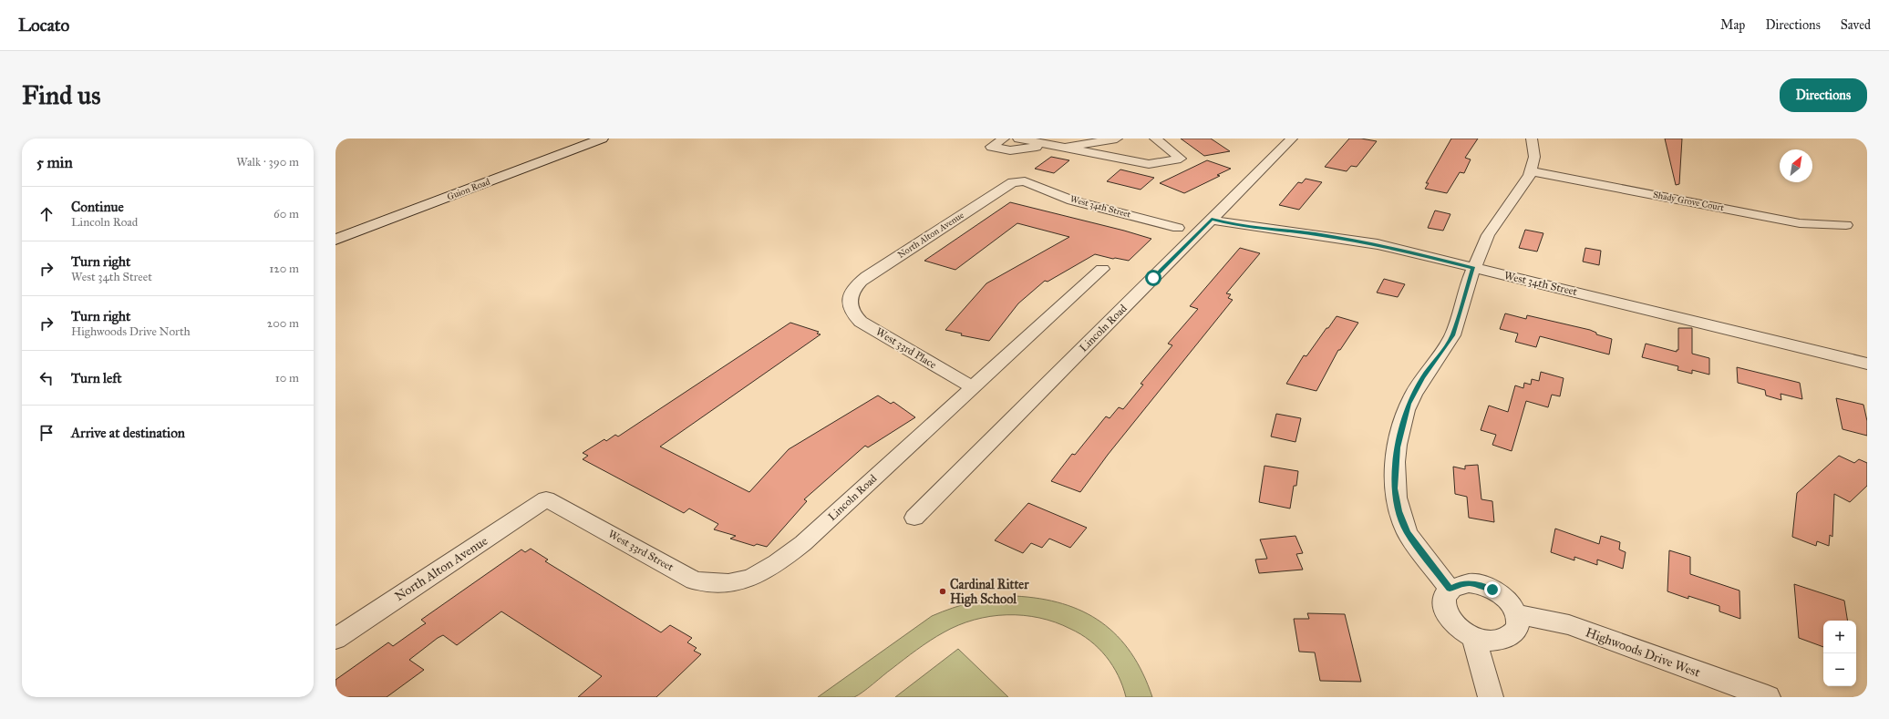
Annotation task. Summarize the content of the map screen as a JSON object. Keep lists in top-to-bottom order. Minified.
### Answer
{"streets":{"street":["Guion Road","Shady Grove Court","West 34th Street","North Alton Avenue","Lincoln Road","West 33rd Place","West 33rd Street","Highwoods Drive West"]},"crossings":[["West 34th Street","North Alton Avenue"],["West 34th Street","Lincoln Road"],["North Alton Avenue","West 33rd Place"],["North Alton Avenue","West 33rd Street"],["Lincoln Road","West 33rd Place"],["Lincoln Road","West 33rd Street"]],"places":["Cardinal Ritter High School"],"north":"top right","page":{"header":"Locato","nav":["Map","Directions","Saved"],"buttons":"Directions","title":"Find us","heading":["5 min","Walk · 390 m"],"list":[["Continue","Lincoln Road","60 m"],["Turn right","West 34th Street","120 m"],["Turn right","Highwoods Drive North","200 m"],["Turn left","10 m"],"Arrive at destination"],"map_buttons":["+","−"]}}
